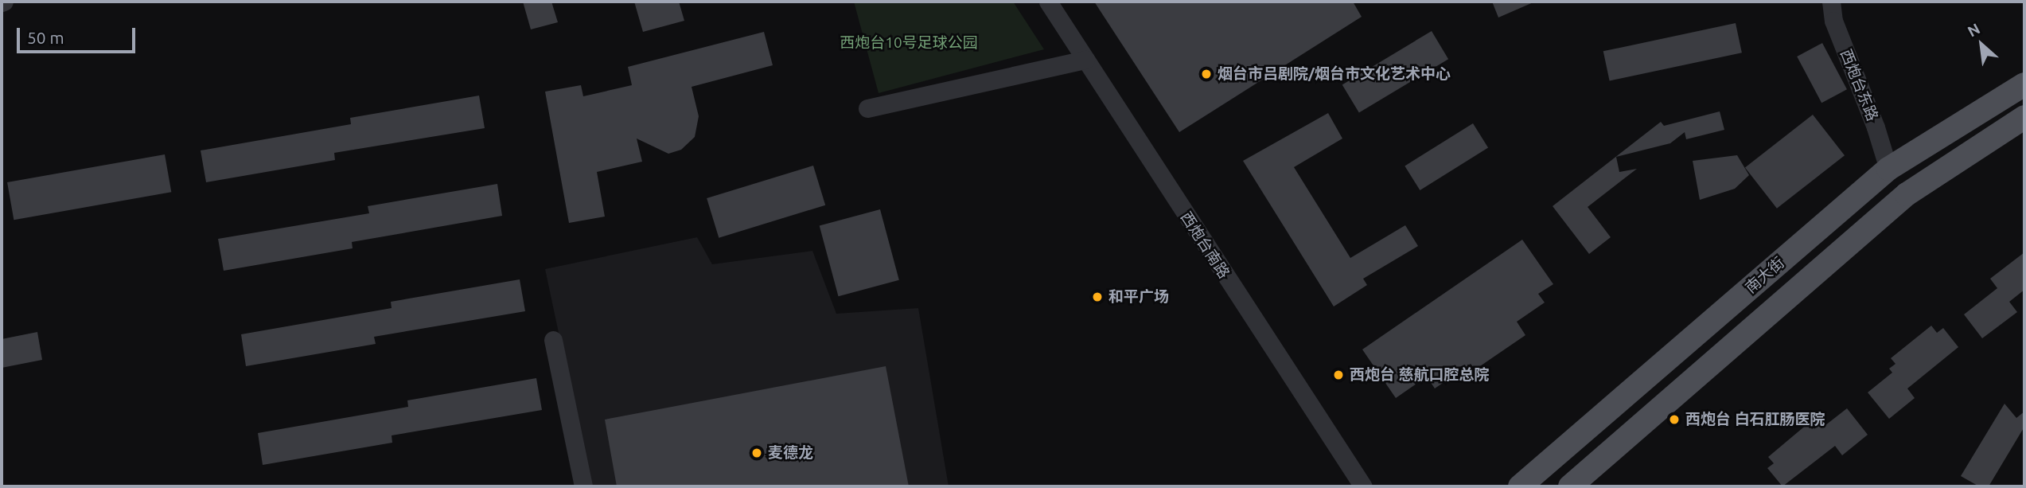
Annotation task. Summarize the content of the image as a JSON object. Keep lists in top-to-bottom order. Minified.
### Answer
{"streets":{"main road":["南大街"],"street":["西炮台东路","西炮台南路"]},"crossings":[["西炮台东路","南大街"]],"parks":["西炮台10号足球公园"],"places":["烟台市吕剧院/烟台市文化艺术中心","和平广场","西炮台 慈航口腔总院","西炮台 白石肛肠医院","麦德龙"],"scale_bar":"50 m","north":"top left"}
